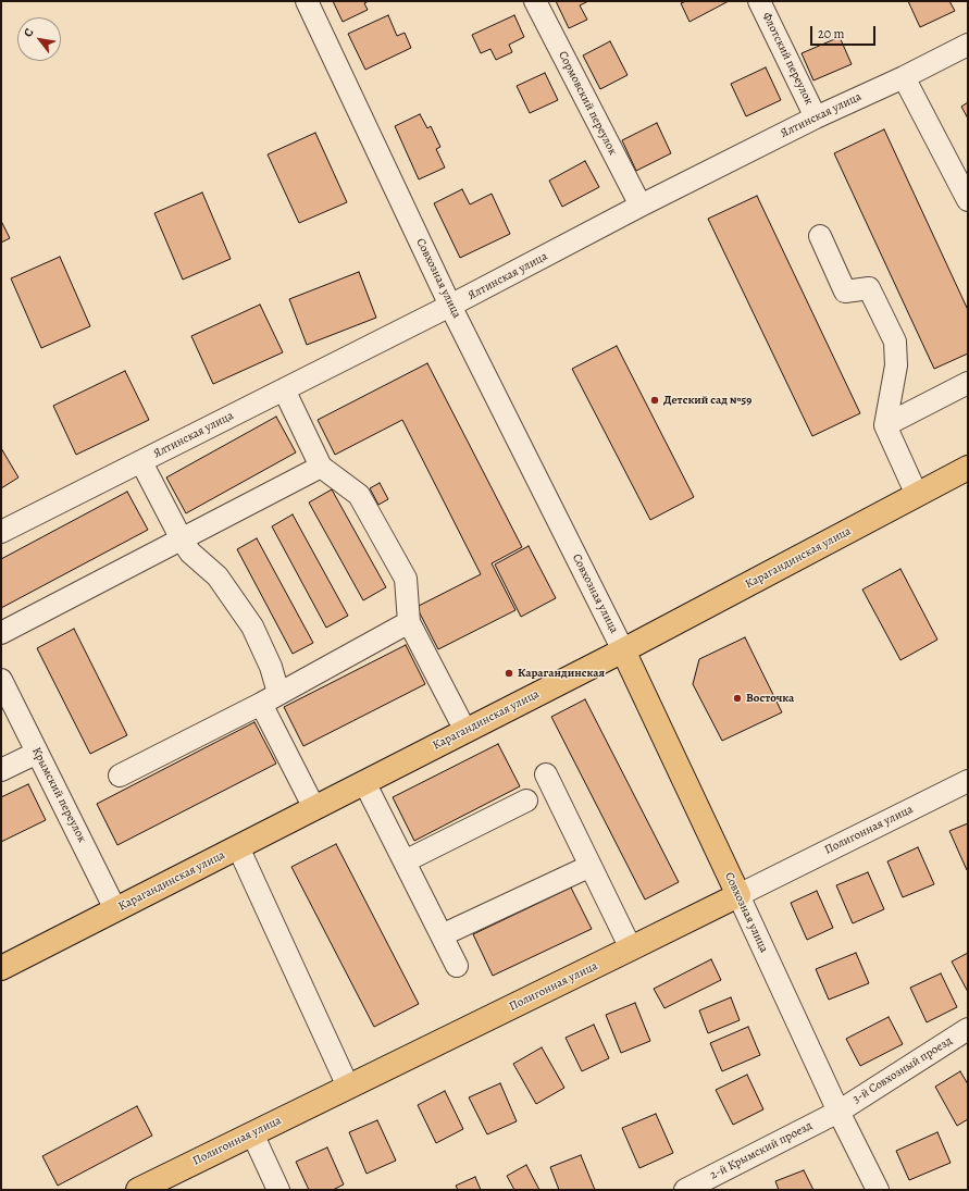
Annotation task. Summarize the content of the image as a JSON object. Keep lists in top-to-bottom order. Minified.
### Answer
{"streets":{"main road":["Совхозная улица","Карагандинская улица","Полигонная улица"],"street":["Флотский переулок","Сормовский переулок","Ялтинская улица","Крымский переулок","3-й Совхозный проезд","2-й Крымский проезд"]},"crossings":[["Флотский переулок","Ялтинская улица"],["Сормовский переулок","Ялтинская улица"],["Ялтинская улица","Совхозная улица"],["Совхозная улица","Карагандинская улица"],["Совхозная улица","Полигонная улица"],["Совхозная улица","3-й Совхозный проезд"],["Совхозная улица","2-й Крымский проезд"],["Карагандинская улица","Крымский переулок"],["3-й Совхозный проезд","2-й Крымский проезд"]],"places":["Детский сад №59","Карагандинская","Восточка"],"scale_bar":"20 m","north":"top left"}
